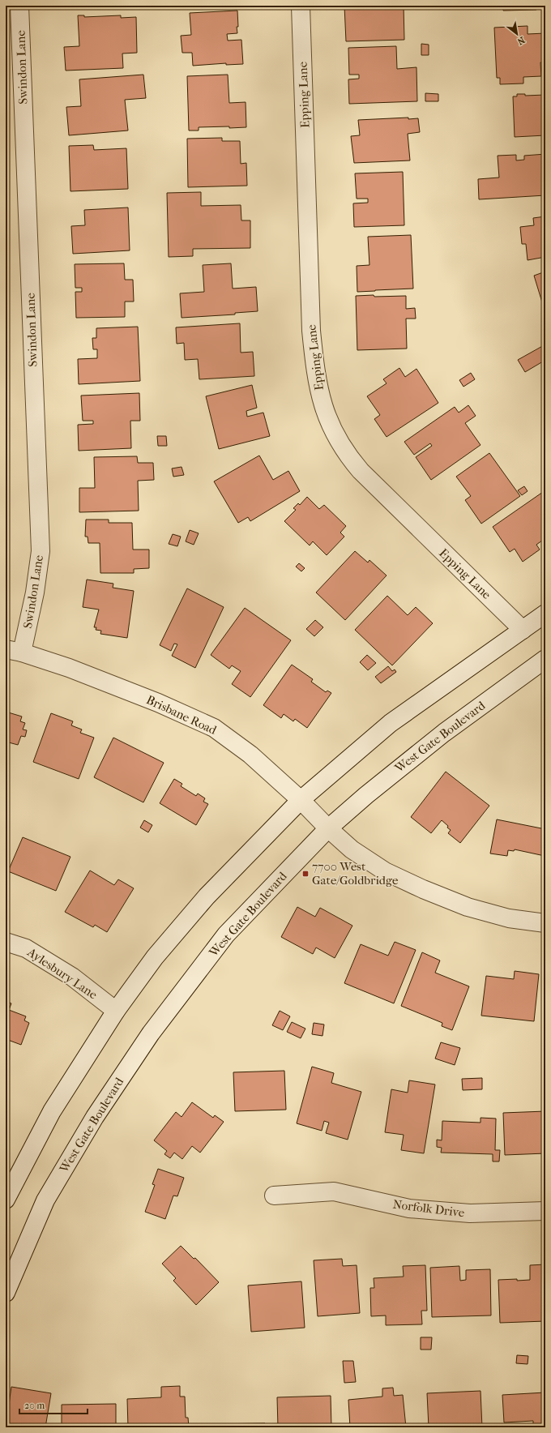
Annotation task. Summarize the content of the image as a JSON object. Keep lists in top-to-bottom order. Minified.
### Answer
{"streets":{"street":["Swindon Lane","Epping Lane","Brisbane Road","West Gate Boulevard","Aylesbury Lane","Norfolk Drive"]},"crossings":[["Swindon Lane","Brisbane Road"],["Brisbane Road","West Gate Boulevard"]],"places":{"transit":["7700 West Gate/Goldbridge"]},"scale_bar":"20 m","north":"bottom right"}
